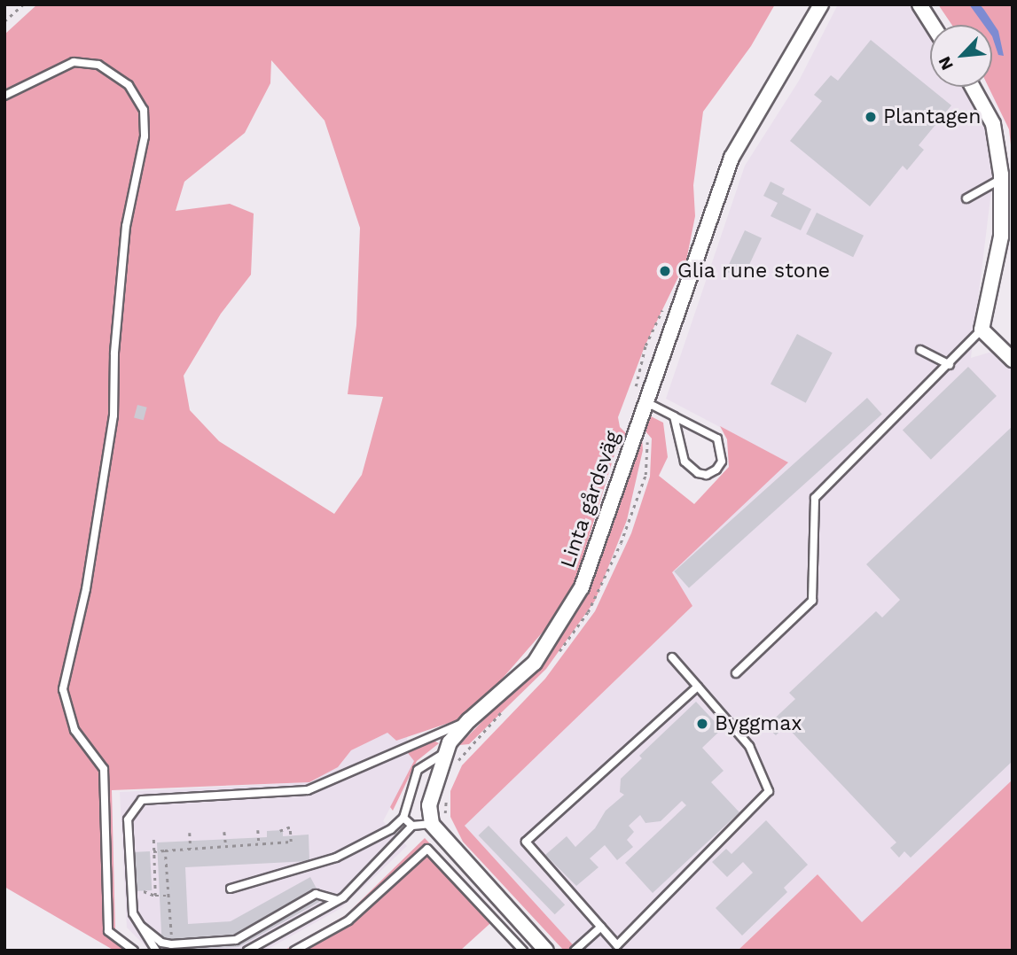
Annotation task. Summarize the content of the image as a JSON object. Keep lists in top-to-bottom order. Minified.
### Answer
{"streets":{"street":["Linta gårdsväg"]},"places":["Plantagen","Glia rune stone","Byggmax"],"north":"bottom left"}
